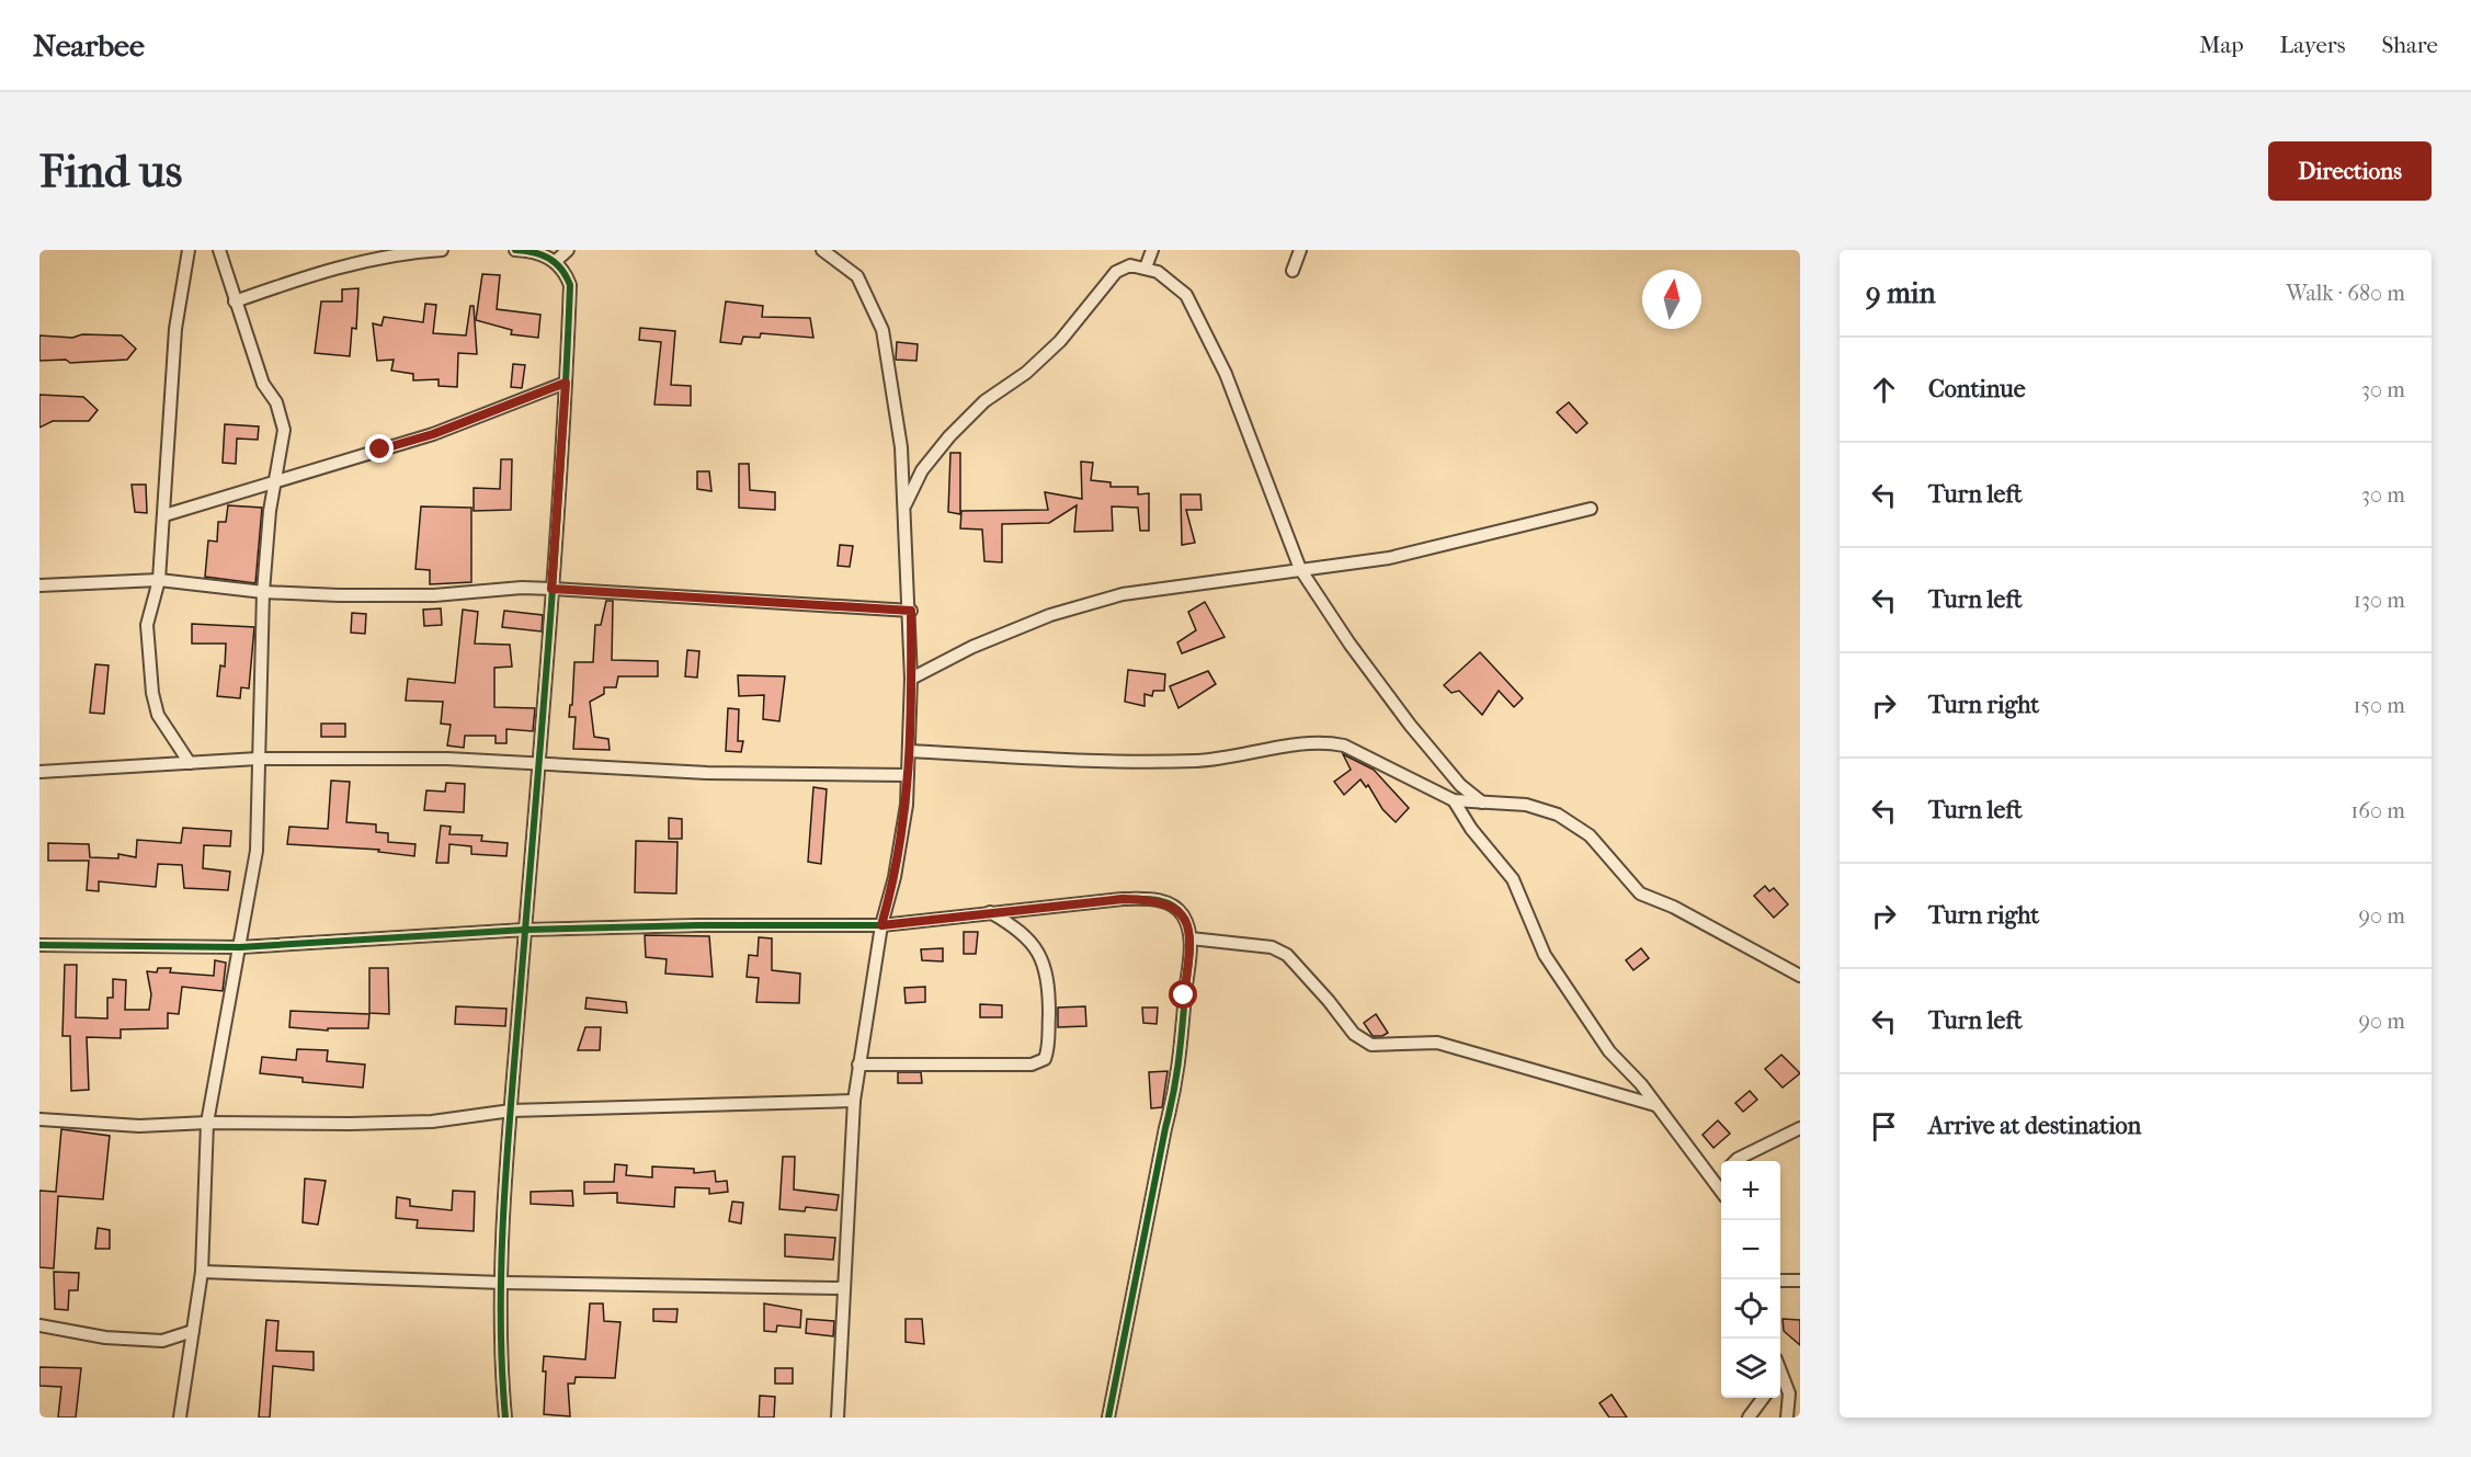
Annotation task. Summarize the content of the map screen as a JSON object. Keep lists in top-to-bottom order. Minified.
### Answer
{"north":"top","page":{"header":"Nearbee","nav":["Map","Layers","Share"],"buttons":"Directions","title":"Find us","heading":["9 min","Walk · 680 m"],"list":[["Continue","30 m"],["Turn left","30 m"],["Turn left","130 m"],["Turn right","150 m"],["Turn left","160 m"],["Turn right","90 m"],["Turn left","90 m"],"Arrive at destination"],"map_buttons":["+","−"]}}
